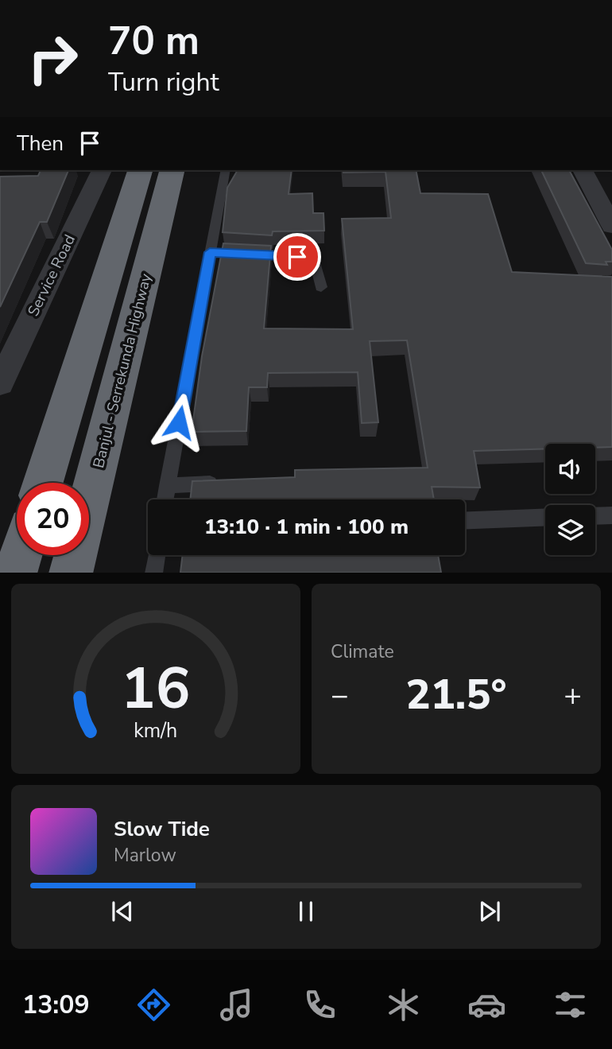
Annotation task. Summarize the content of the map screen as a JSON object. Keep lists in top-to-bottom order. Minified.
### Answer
{"streets":{"highway":["Banjul - Serrekunda Highway"],"street":["Service Road"]},"page":{"turn":["70 m","Turn right"],"then":"Then","limit":"20","trip":"13:10 · 1 min · 100 m","tile":"Climate","heat":["−","21.5°","+"],"song":["Slow Tide","Marlow"],"tabs":"13:09","gauge":["16","km/h"]}}
